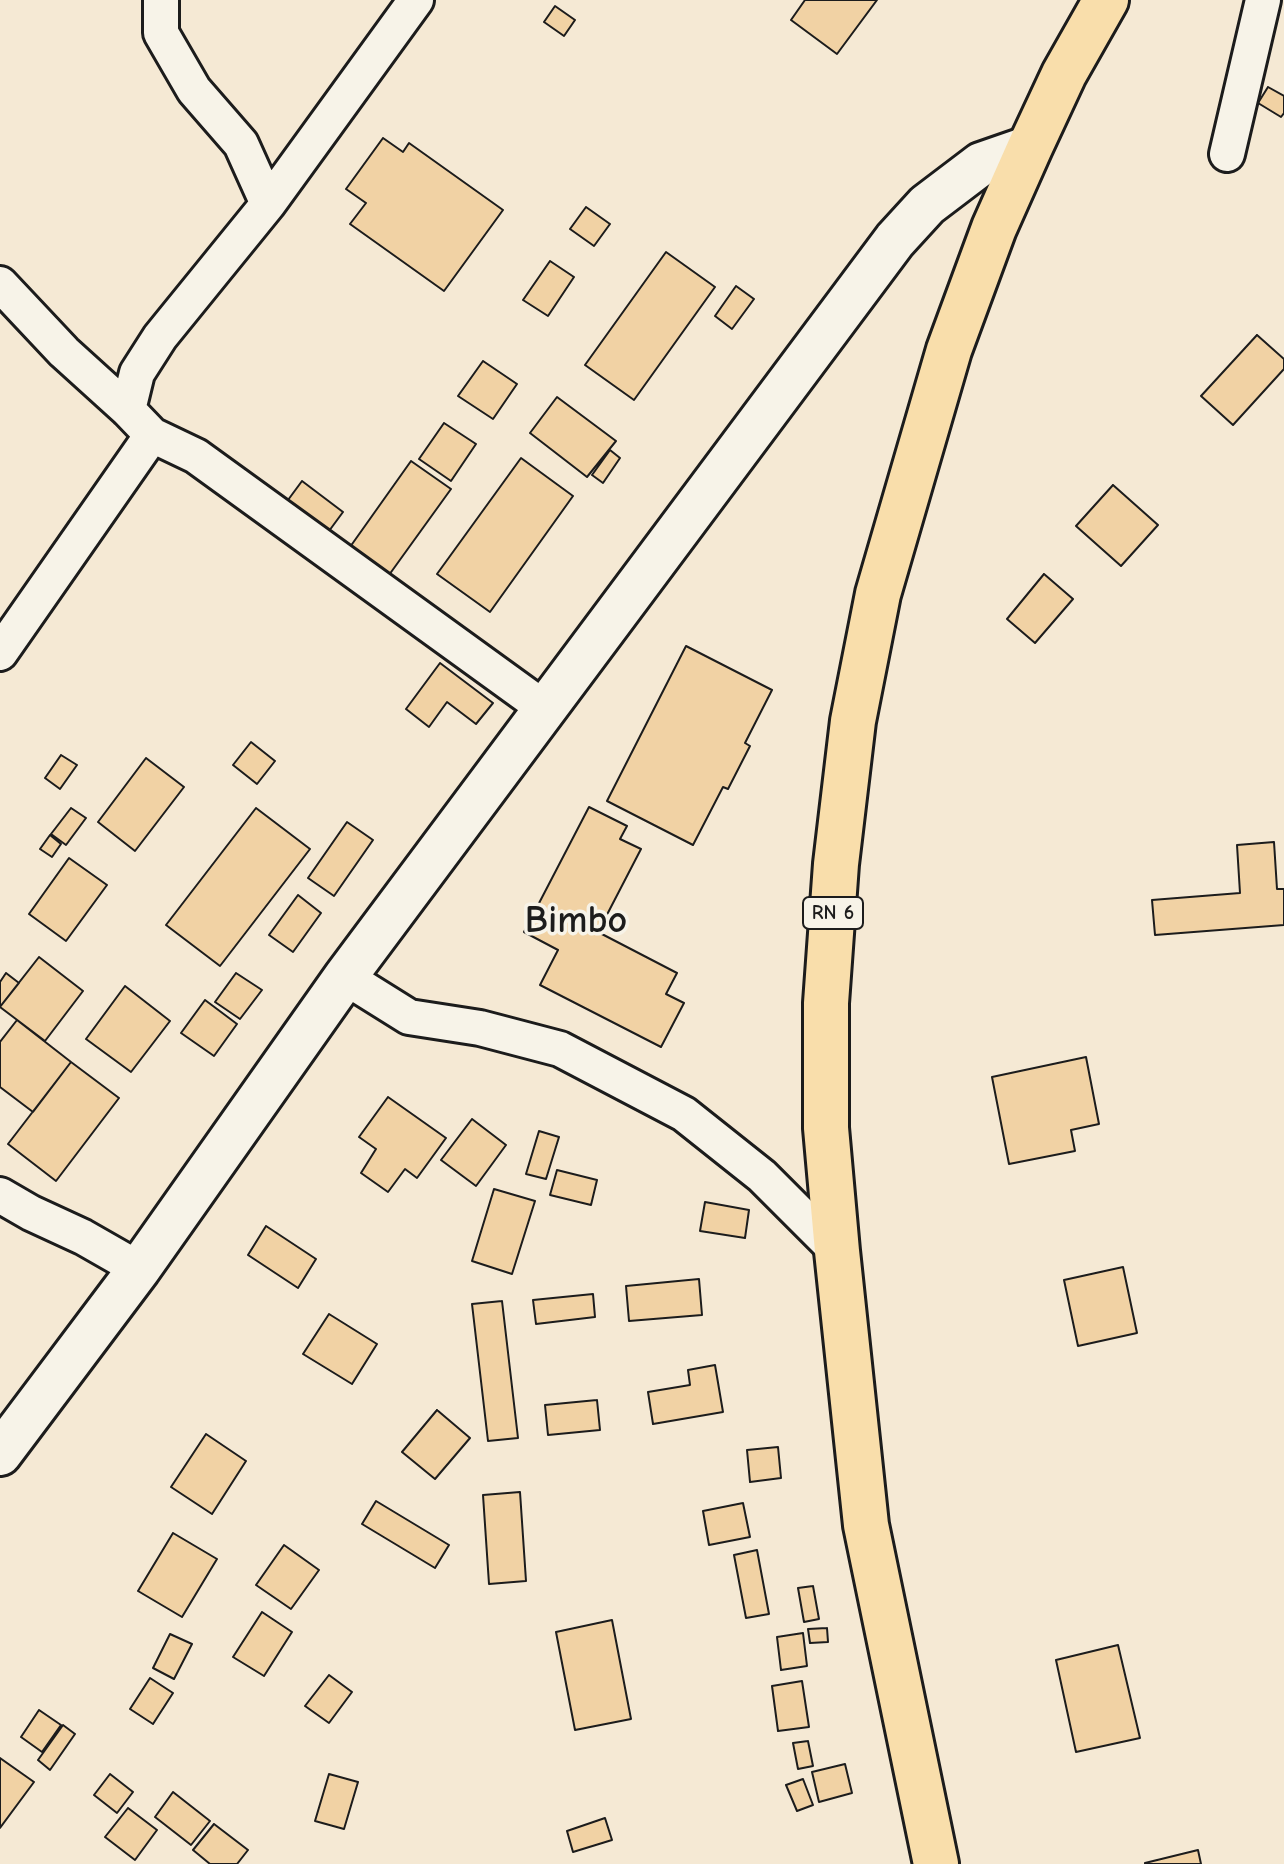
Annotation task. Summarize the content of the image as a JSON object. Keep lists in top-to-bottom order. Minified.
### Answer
{"streets":{"main road":["RN 6"]},"districts":["Bimbo"]}
